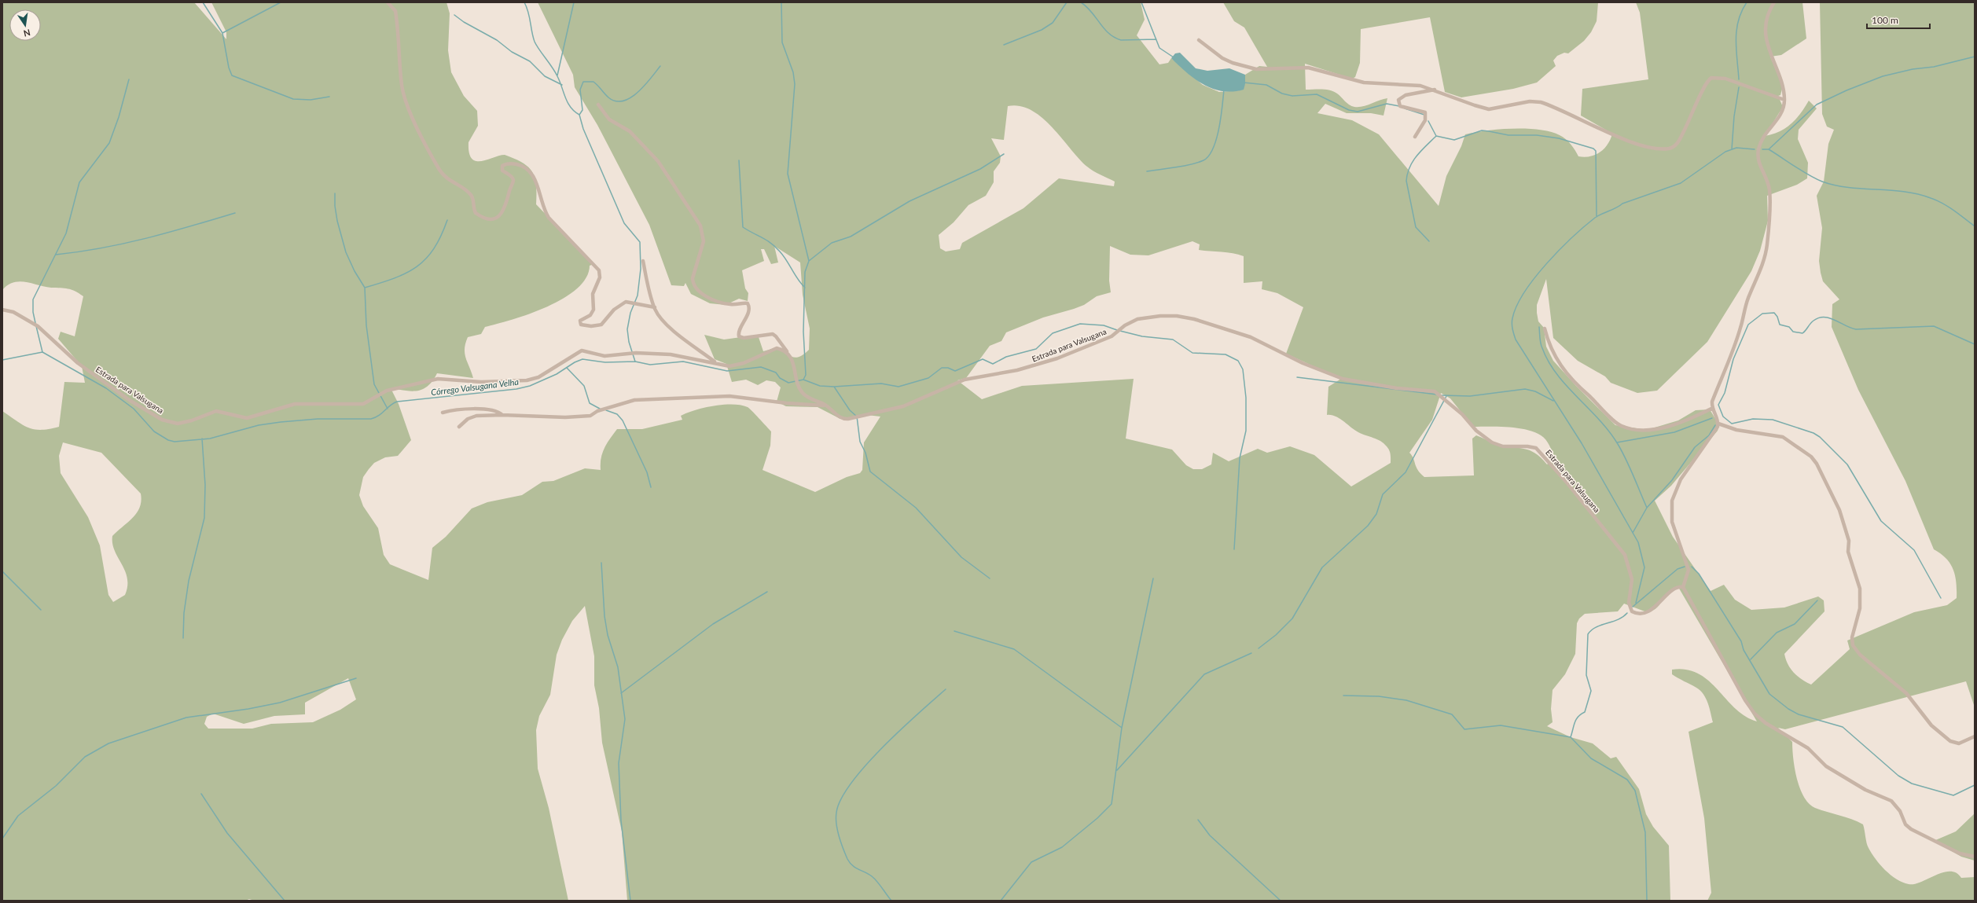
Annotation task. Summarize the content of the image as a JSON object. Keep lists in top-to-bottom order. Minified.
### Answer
{"streets":{"street":["Estrada para Valsugana"]},"water":["Córrego Valsugana Velha"],"scale_bar":"100 m","north":"bottom"}
